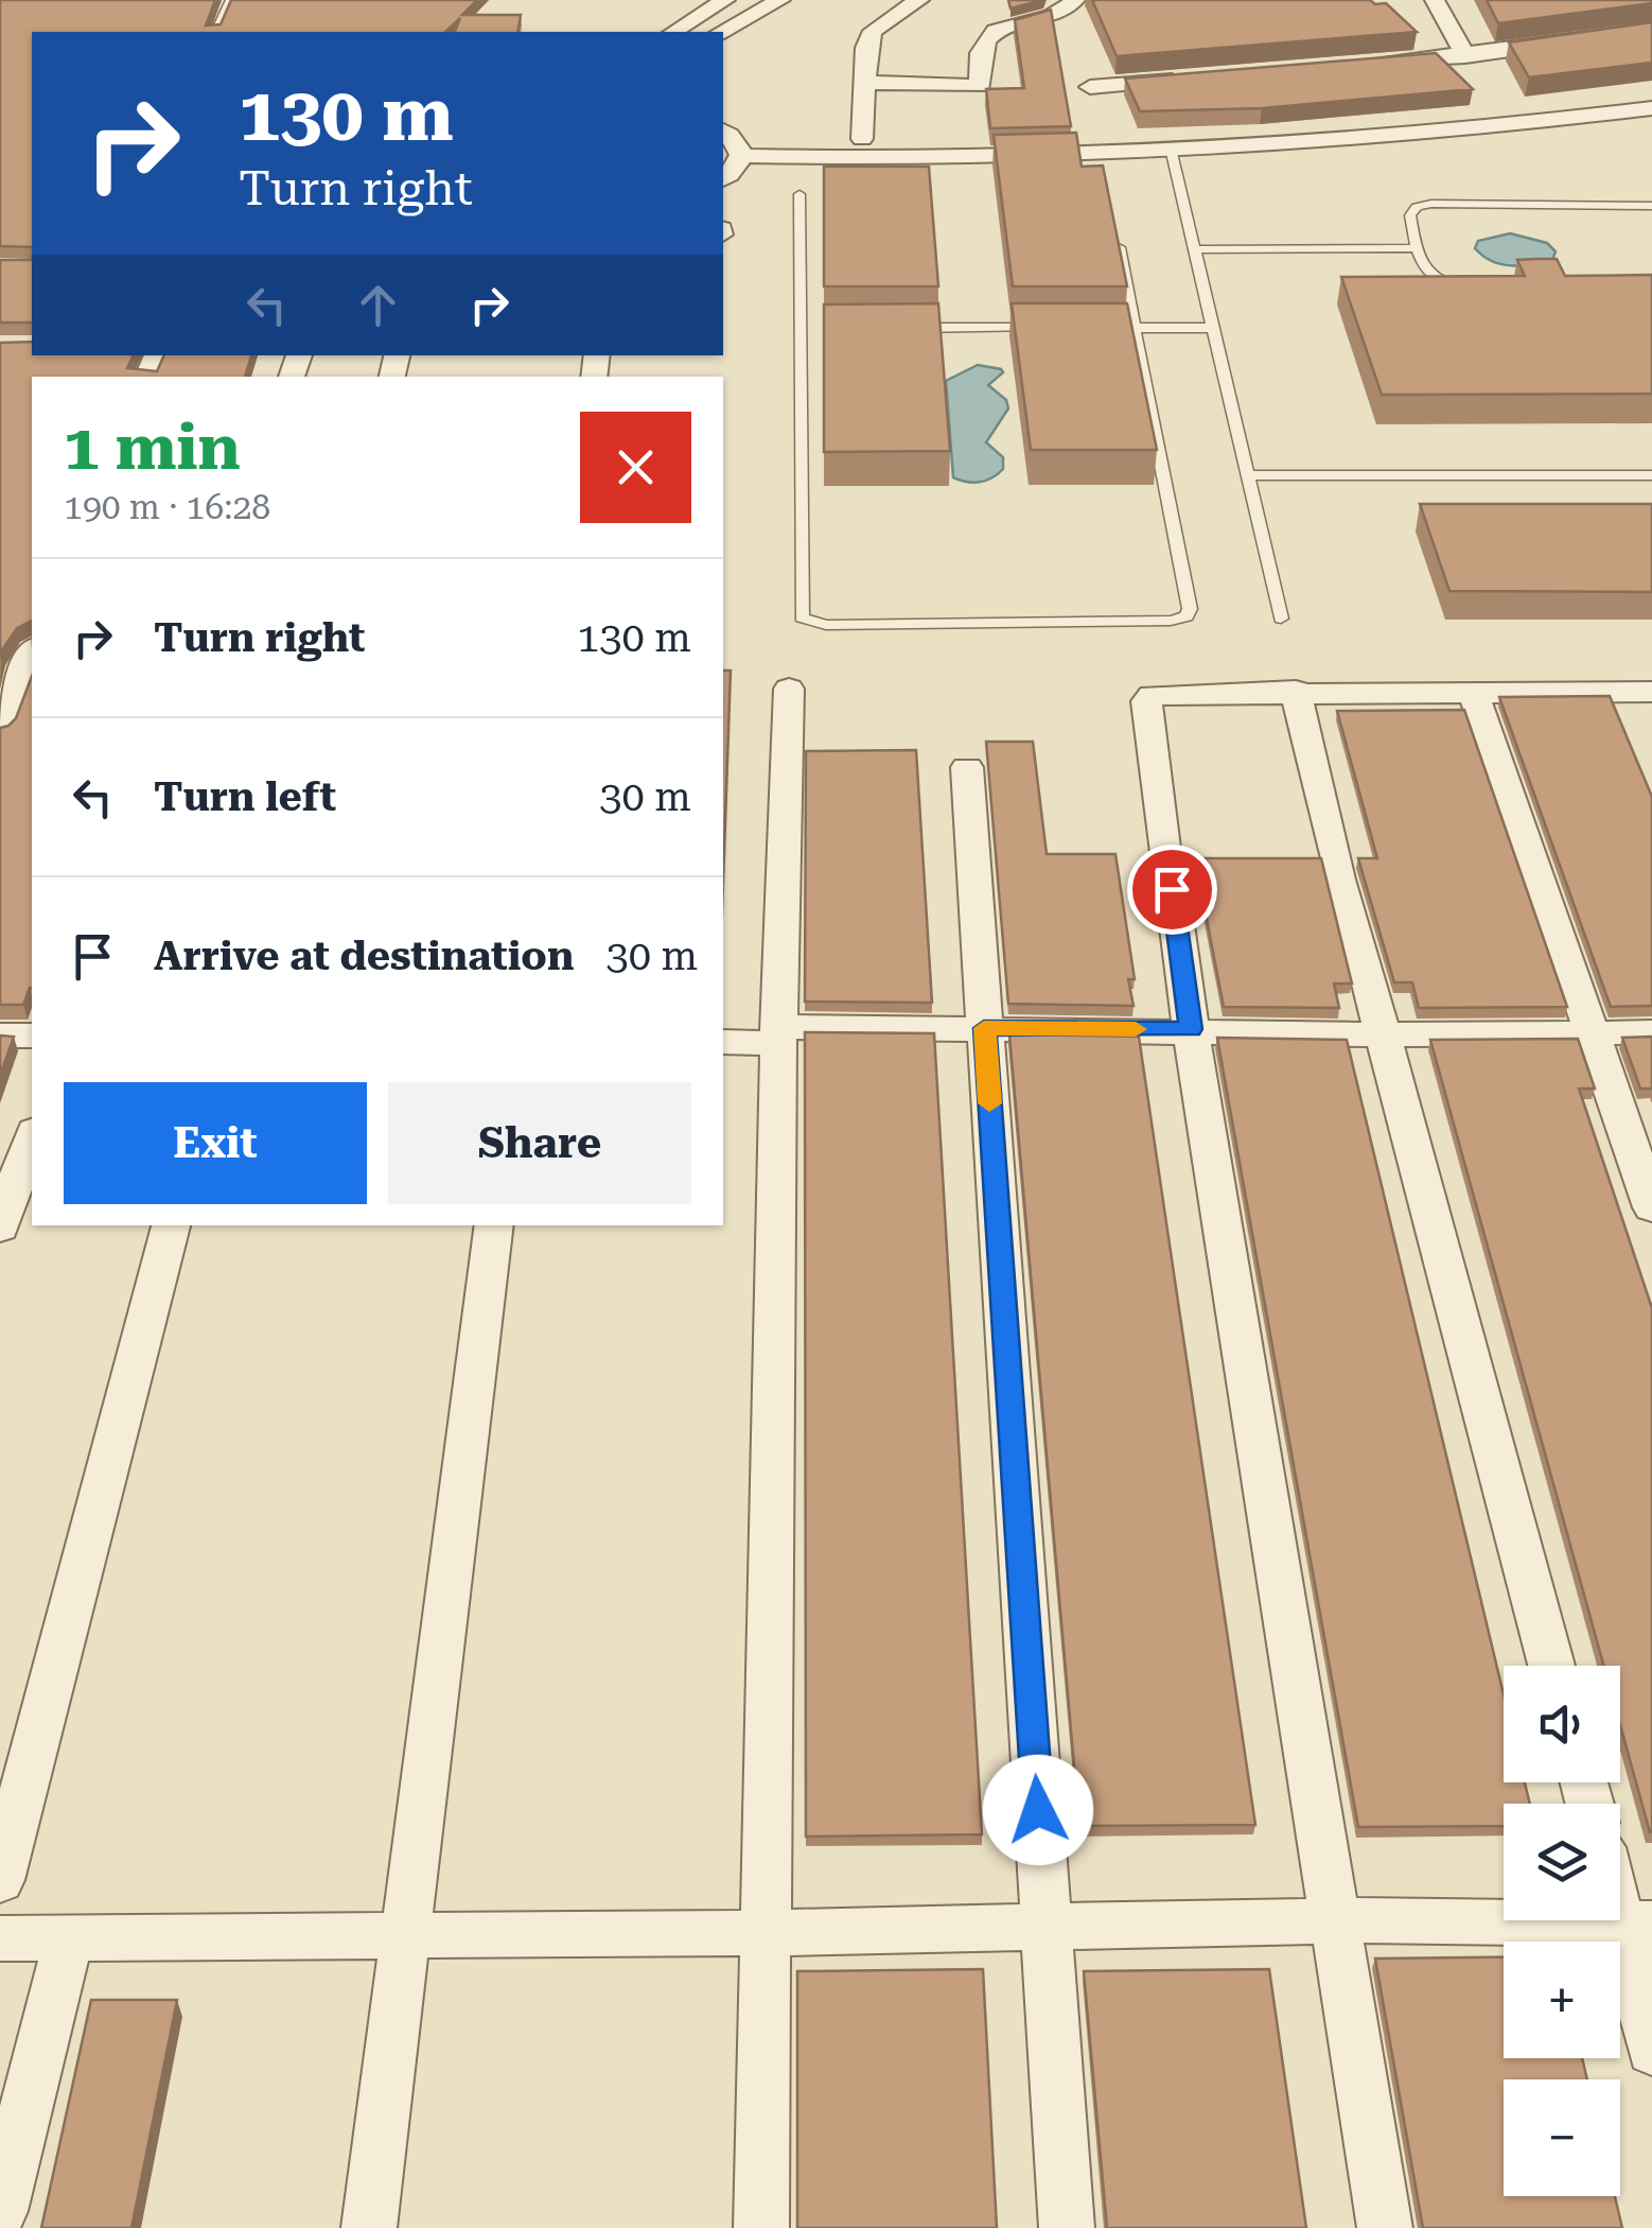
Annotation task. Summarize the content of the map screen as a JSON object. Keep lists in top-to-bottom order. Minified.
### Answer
{"page":{"turn":["130 m","Turn right"],"heading":["1 min","190 m · 16:28"],"list":[{"name":"Turn right","value":"130 m"},{"name":"Turn left","value":"30 m"},{"name":"Arrive at destination","value":"30 m"}],"buttons":["Exit","Share"],"map_buttons":["+","−"]}}
